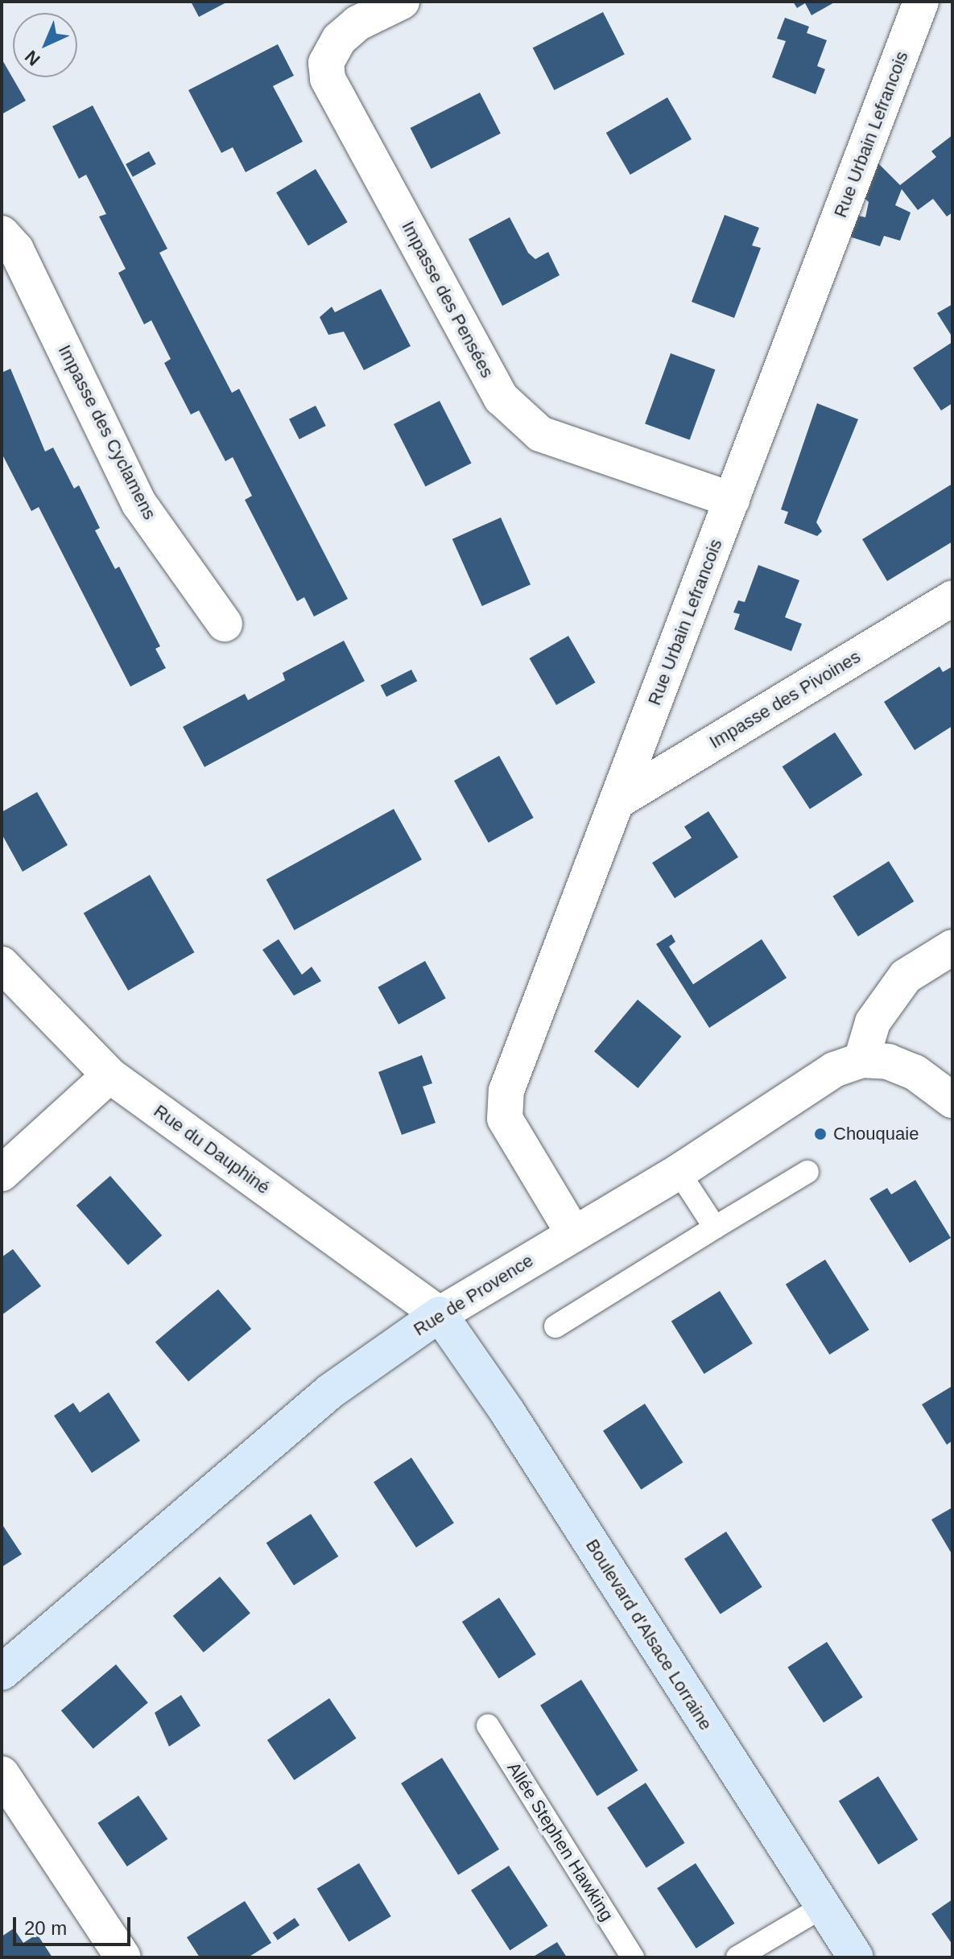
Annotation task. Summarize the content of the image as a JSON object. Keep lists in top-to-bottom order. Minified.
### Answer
{"streets":{"main road":["Rue de Provence","Boulevard d'Alsace Lorraine"],"street":["Rue Urbain Lefrancois","Impasse des Pensées","Impasse des Cyclamens","Impasse des Pivoines","Rue du Dauphiné"],"lane":["Allée Stephen Hawking"]},"crossings":[["Rue Urbain Lefrancois","Impasse des Pensées"],["Rue Urbain Lefrancois","Impasse des Pivoines"],["Rue Urbain Lefrancois","Rue de Provence"],["Rue du Dauphiné","Rue de Provence"],["Rue du Dauphiné","Boulevard d'Alsace Lorraine"],["Rue de Provence","Boulevard d'Alsace Lorraine"]],"places":["Chouquaie"],"scale_bar":"20 m","north":"bottom left"}
